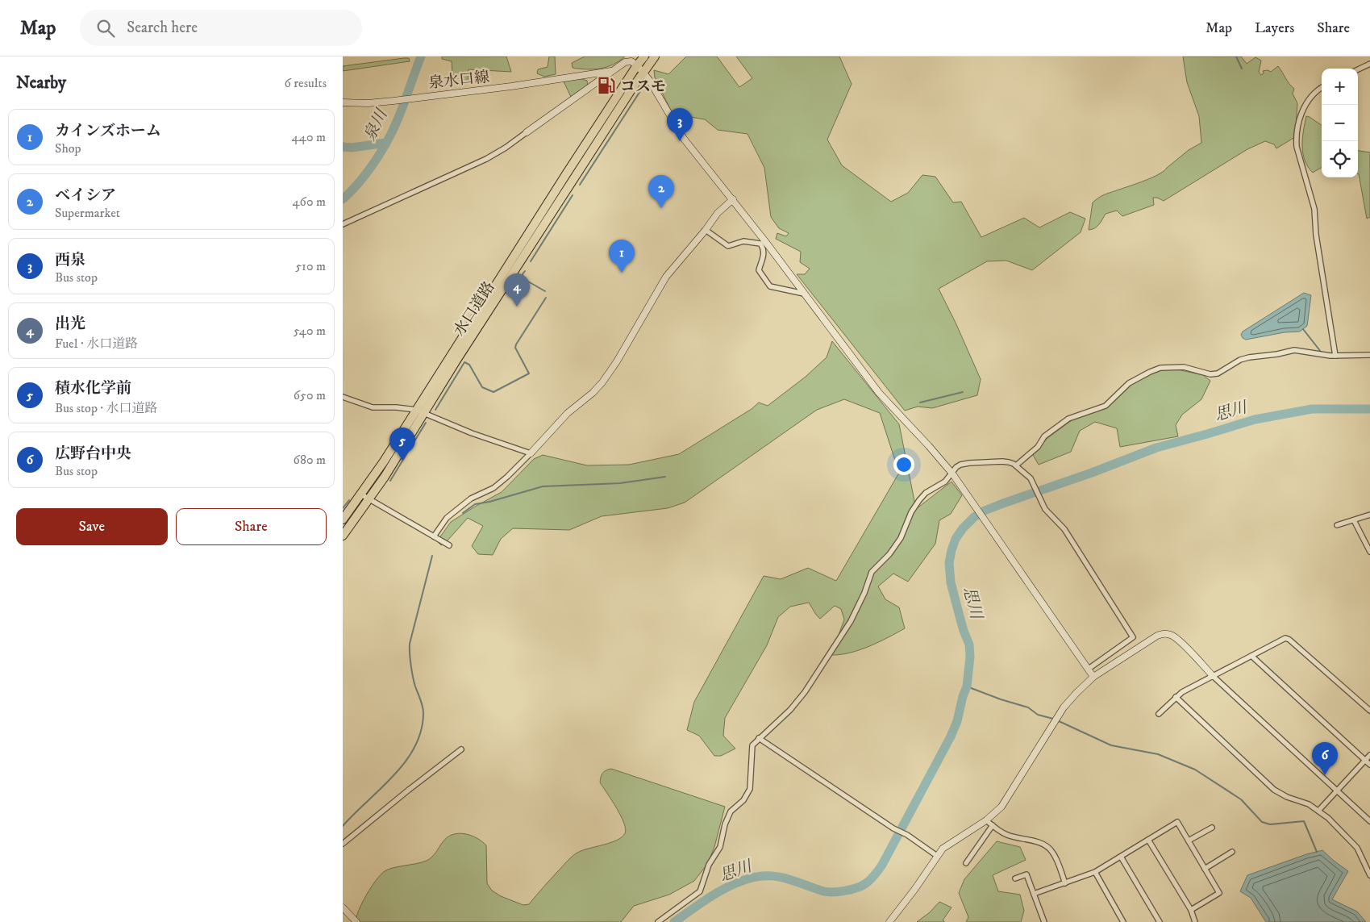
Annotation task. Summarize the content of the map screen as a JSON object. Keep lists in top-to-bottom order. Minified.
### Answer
{"streets":{"highway":["水口道路"],"street":["泉水口線"]},"crossings":[["泉水口線","水口道路"]],"water":["泉川","思川"],"places":{"fuel station":["コスモ"]},"page":{"header":"Map","search":"Search here","nav":["Map","Layers","Share"],"heading":["Nearby","6 results"],"map_buttons":["+","−"],"pins":["3","2","1","4","5","6"],"list":[{"mark":"1","name":"カインズホーム","note":"Shop","value":"440 m"},{"mark":"2","name":"ベイシア","note":"Supermarket","value":"460 m"},{"mark":"3","name":"西泉","note":"Bus stop","value":"510 m"},{"mark":"4","name":"出光","note":"Fuel · 水口道路","value":"540 m"},{"mark":"5","name":"積水化学前","note":"Bus stop · 水口道路","value":"650 m"},{"mark":"6","name":"広野台中央","note":"Bus stop","value":"680 m"}],"buttons":["Save","Share"]}}
